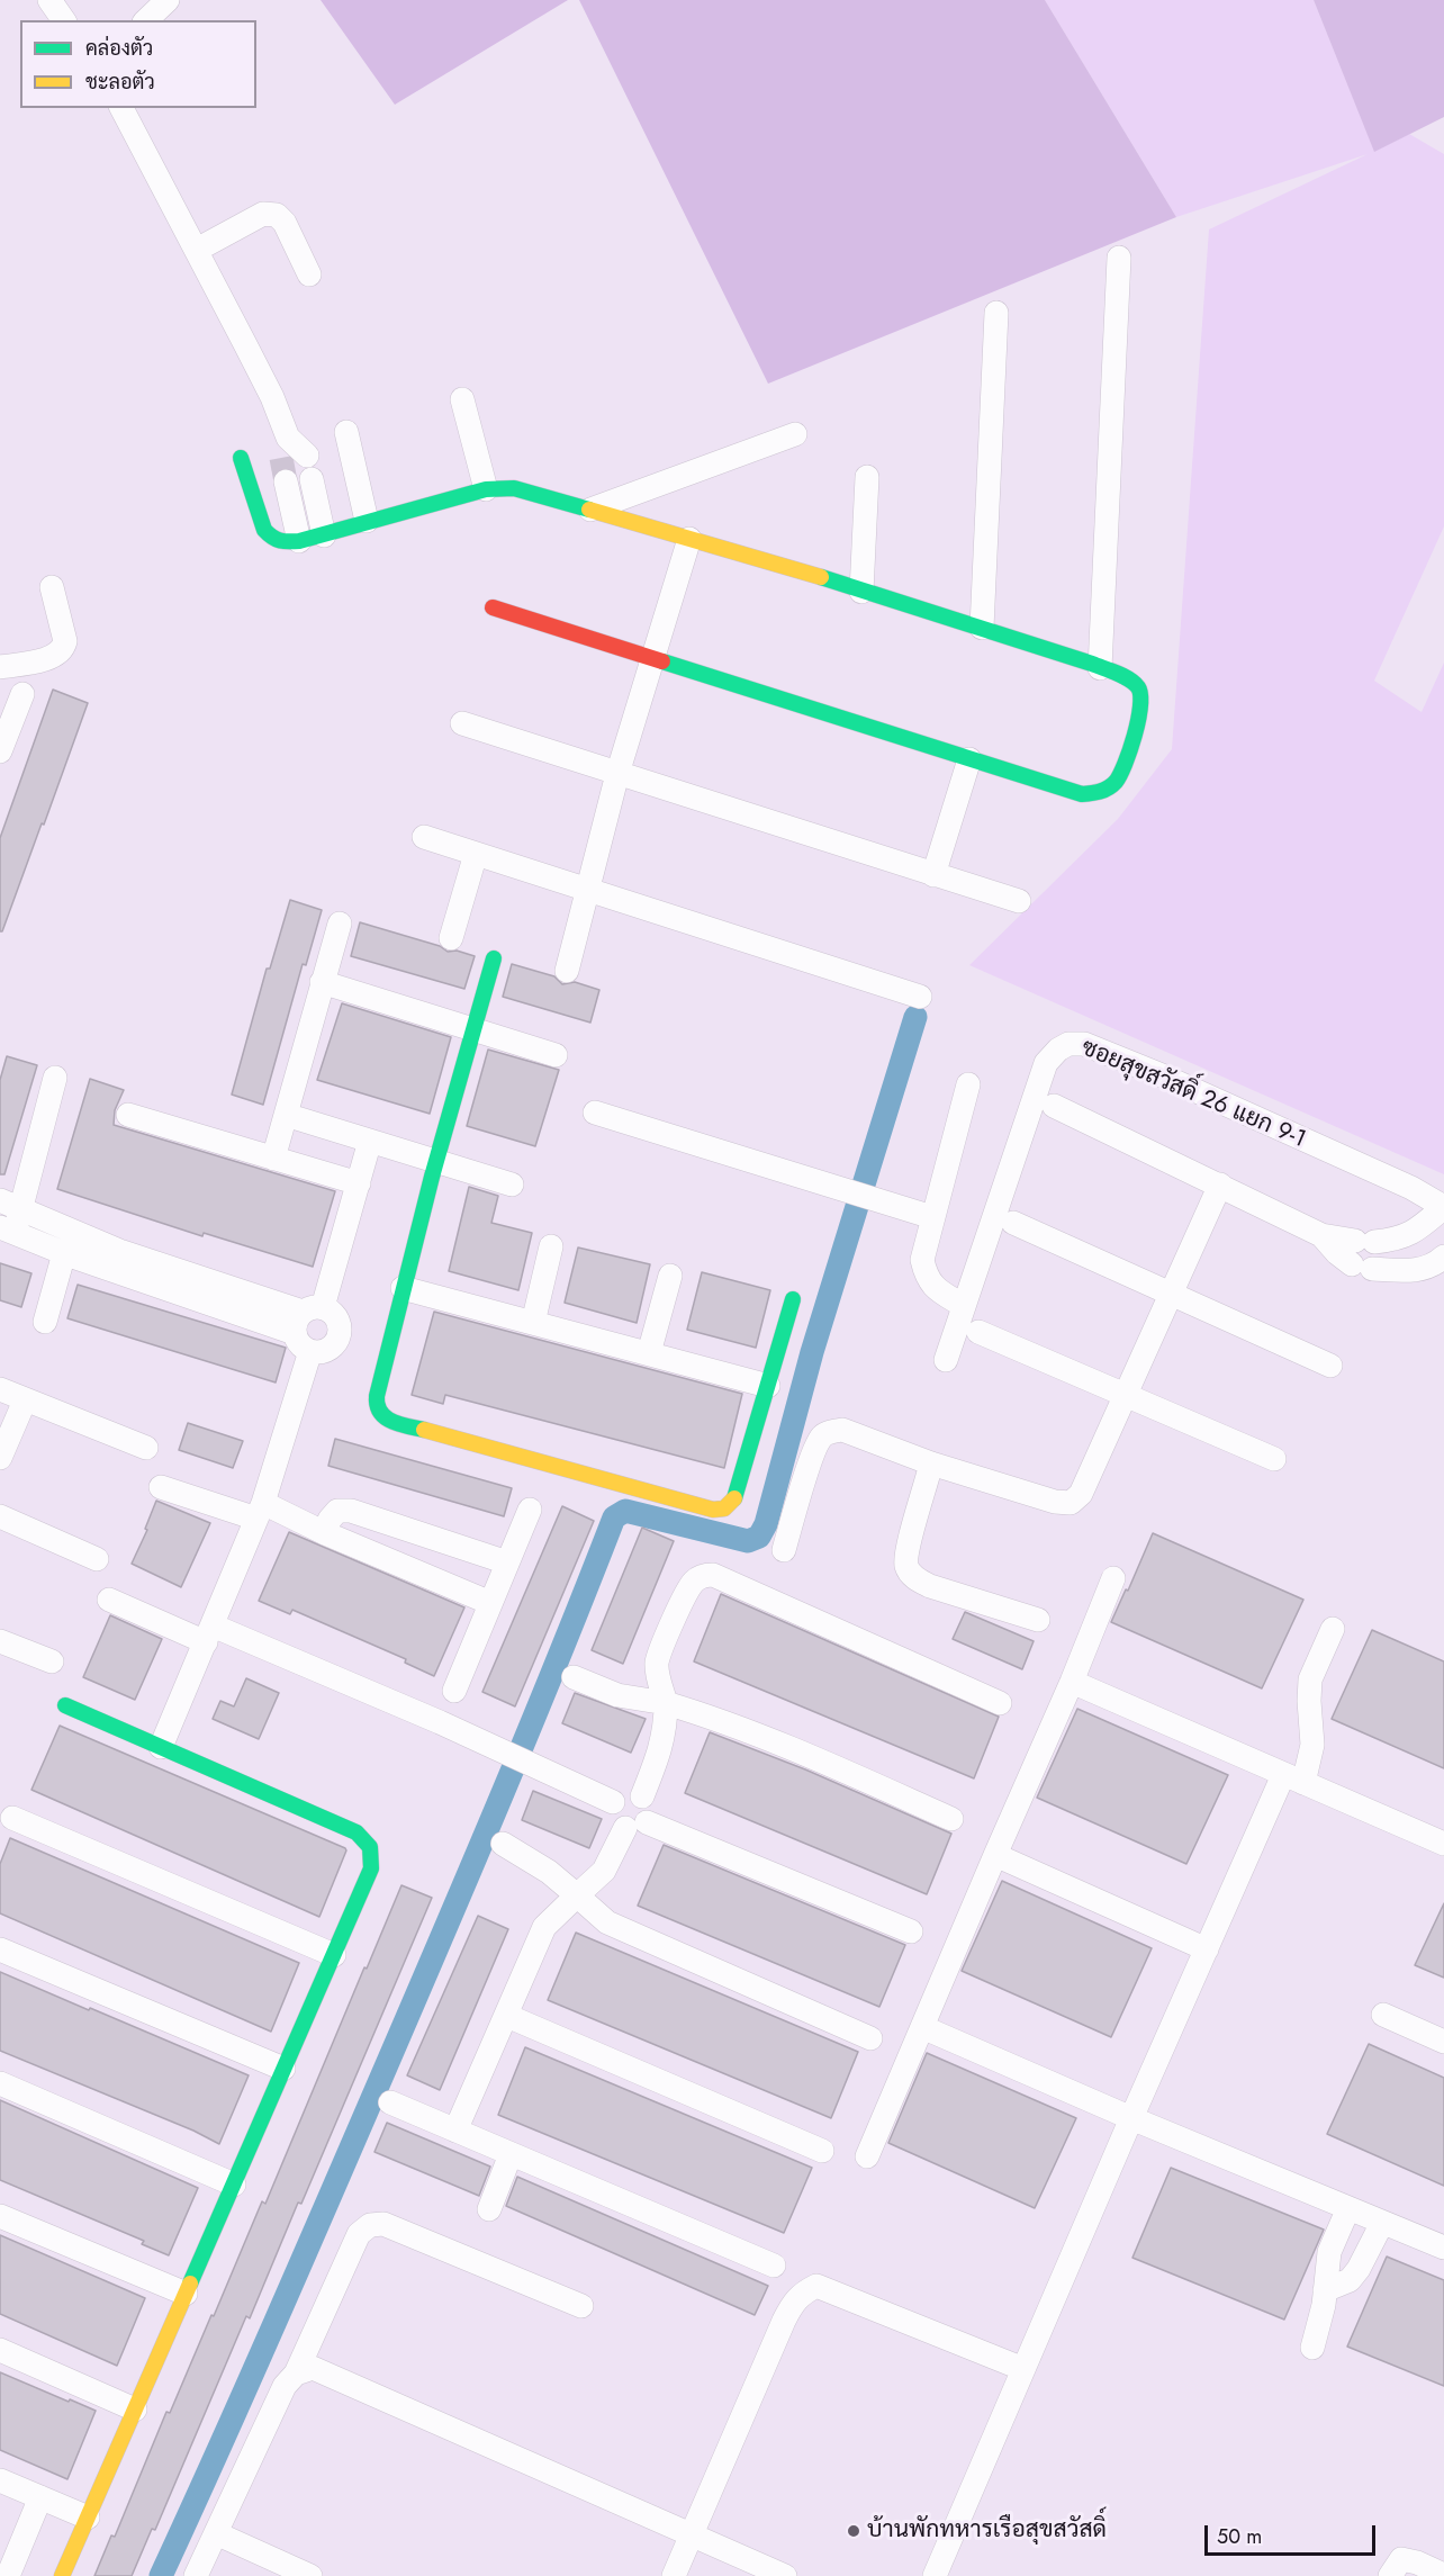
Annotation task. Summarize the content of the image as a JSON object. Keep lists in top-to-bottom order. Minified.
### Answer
{"streets":{"street":["ซอยสุขสวัสดิ์ 26 แยก 9-1"]},"places":["บ้านพักทหารเรือสุขสวัสดิ์"],"legend":["คล่องตัว","ชะลอตัว"],"scale_bar":"50 m"}
